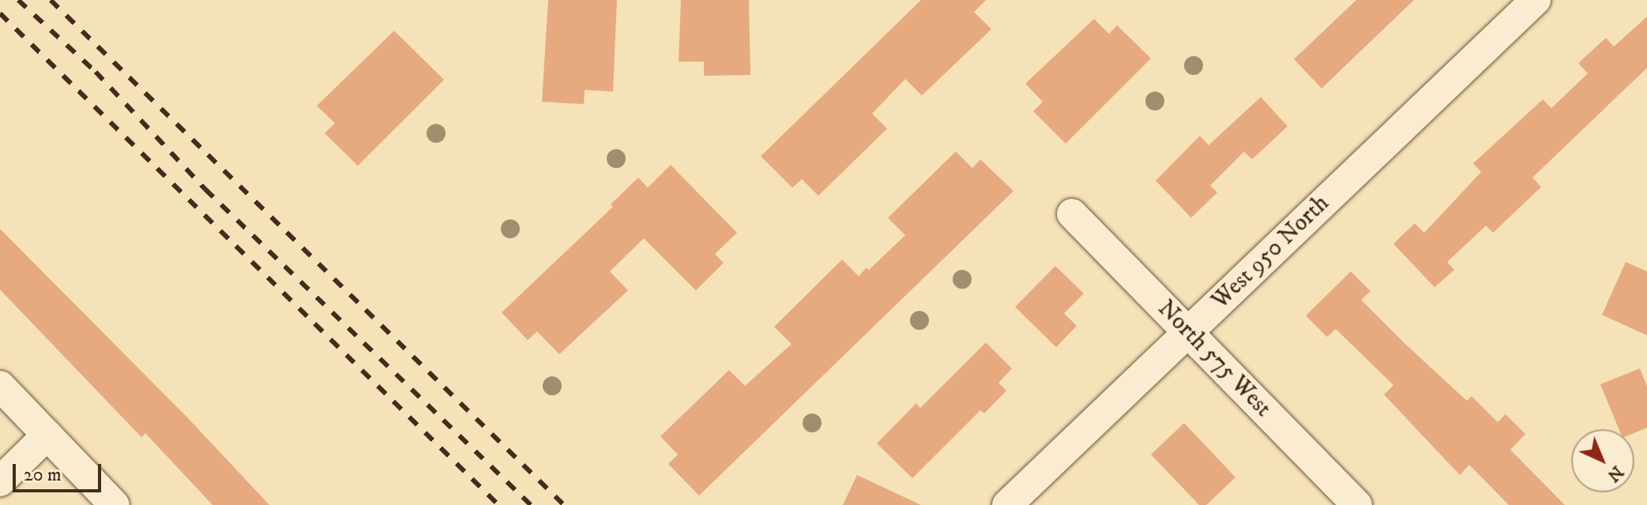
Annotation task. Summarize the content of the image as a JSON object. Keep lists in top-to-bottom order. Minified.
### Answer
{"streets":{"street":["West 950 North","North 575 West"]},"crossings":[["West 950 North","North 575 West"]],"scale_bar":"20 m","north":"bottom right"}
